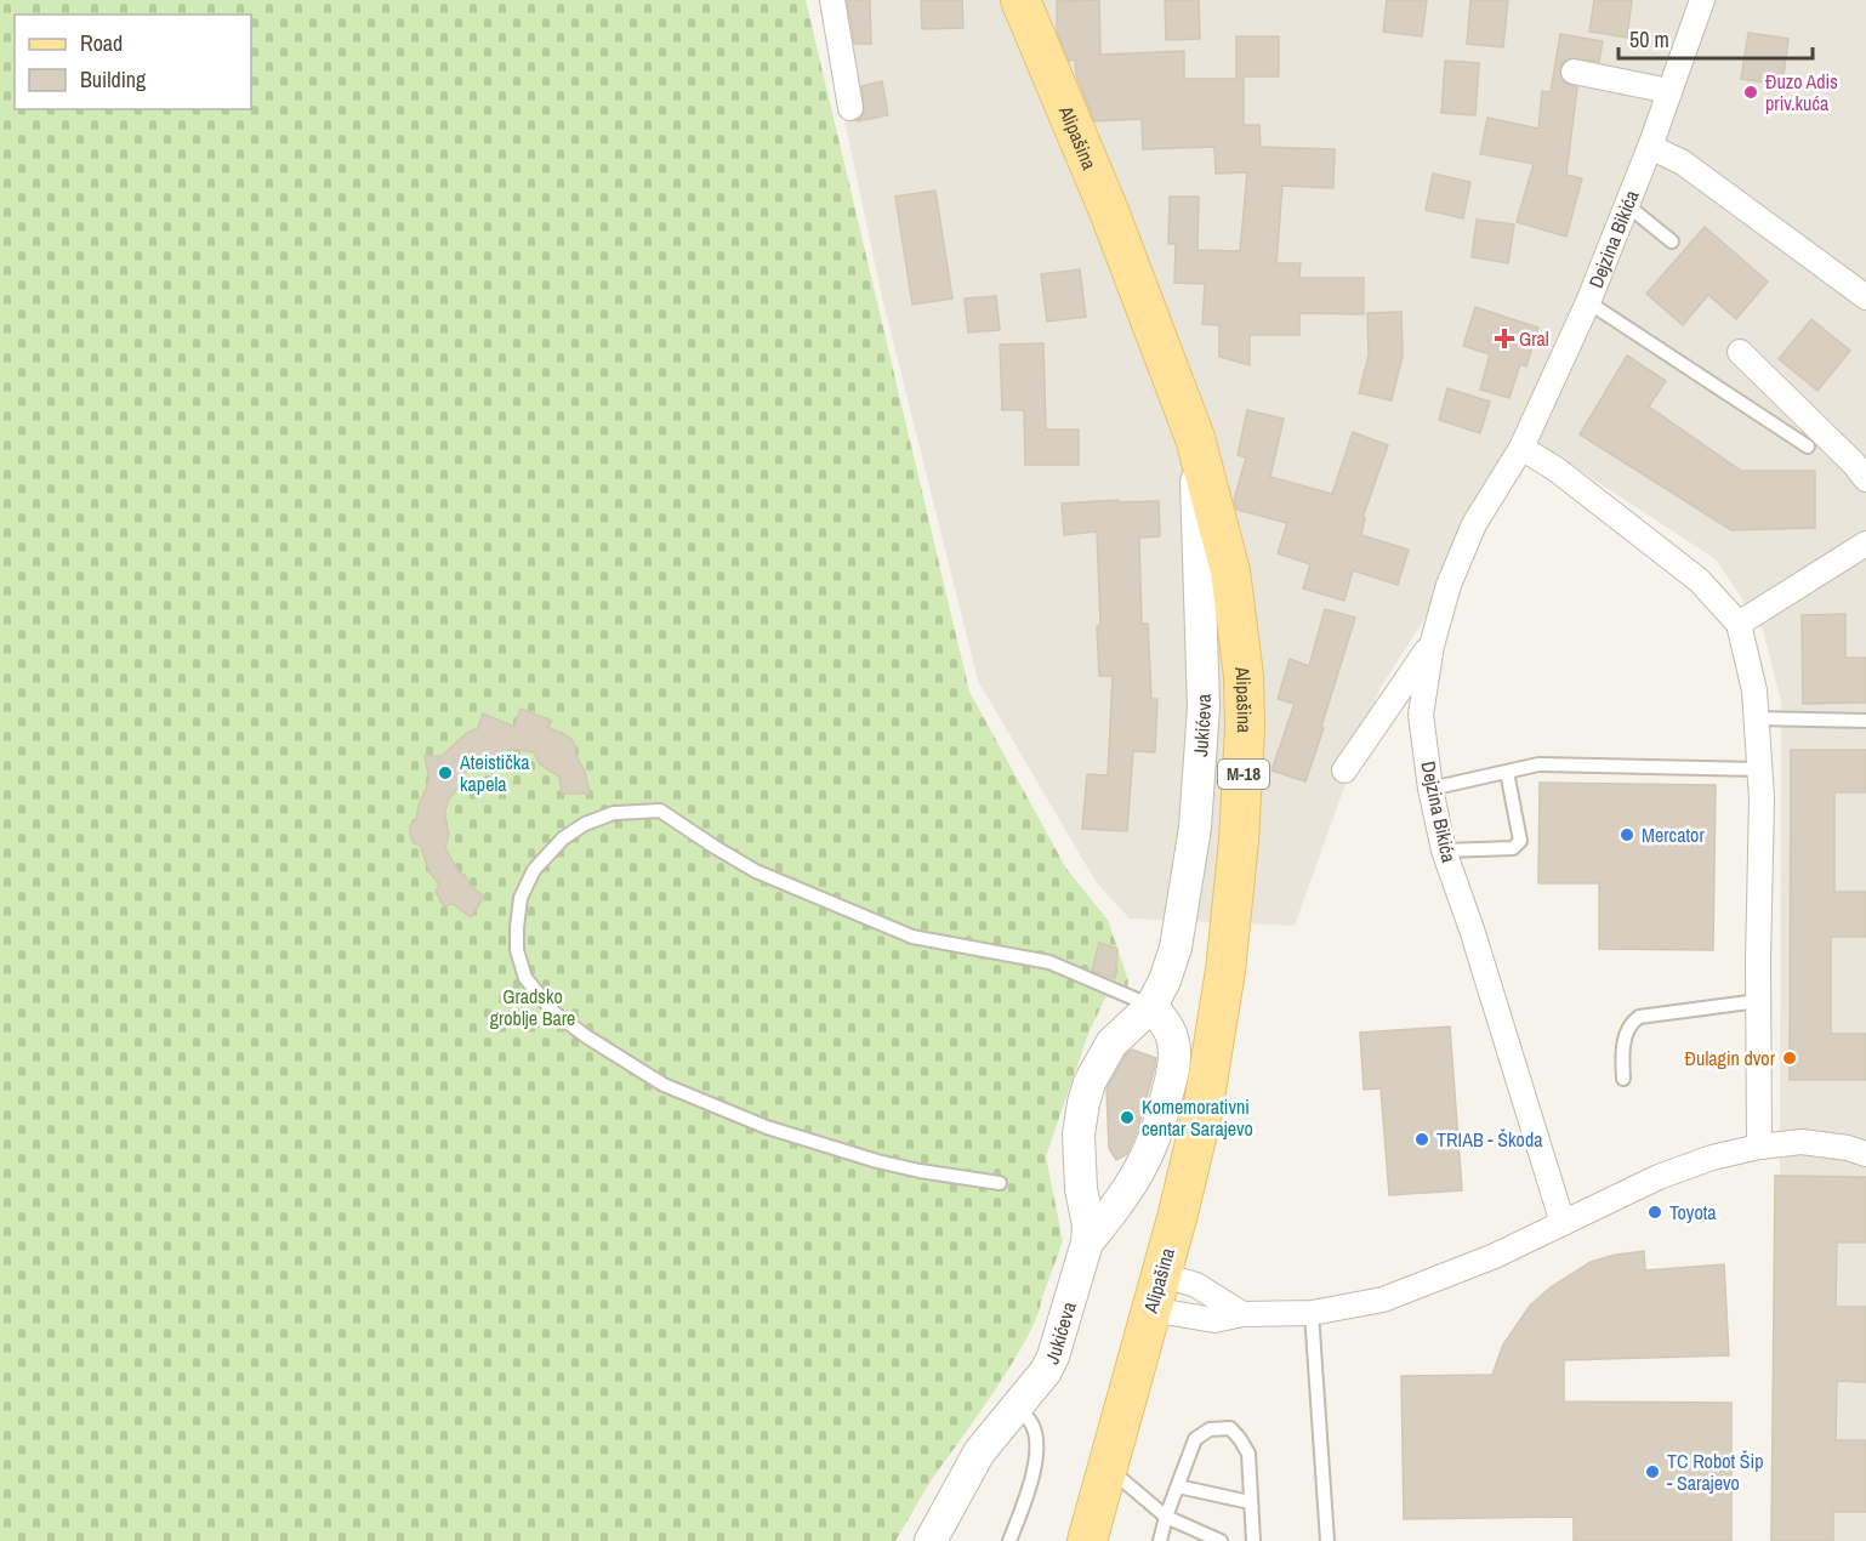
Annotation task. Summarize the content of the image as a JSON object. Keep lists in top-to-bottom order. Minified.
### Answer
{"streets":{"main road":["Alipašina","M-18"],"street":["Dejzina Bikića","Jukićeva"]},"crossings":[["Alipašina","Jukićeva"]],"parks":["Gradsko groblje Bare"],"places":{"other":["Đuzo Adis priv.kuća","Ateistička kapela","Mercator","Đulagin dvor","Komemorativni centar Sarajevo","TRIAB - Škoda","Toyota","TC Robot Šip - Sarajevo"],"health":["Gral"]},"legend":["Road","Building"],"scale_bar":"50 m"}
